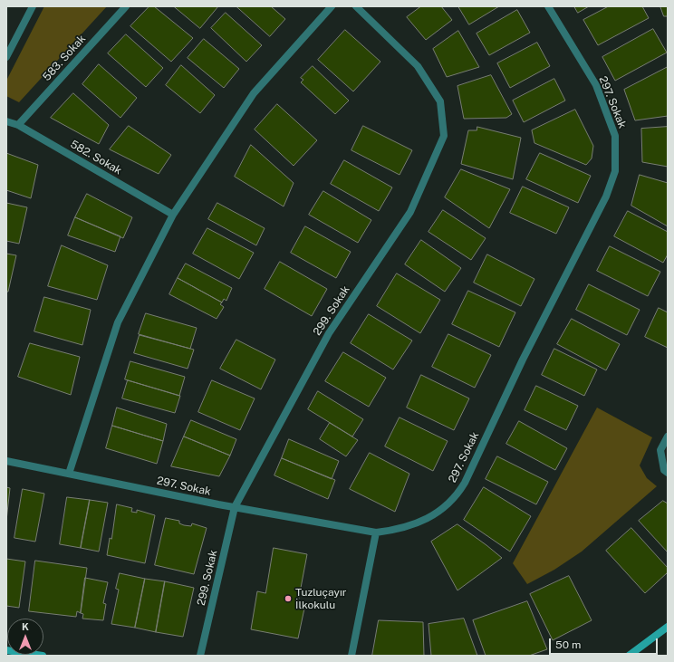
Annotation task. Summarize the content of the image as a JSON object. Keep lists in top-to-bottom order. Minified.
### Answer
{"streets":{"street":["583. Sokak","297. Sokak","582. Sokak","299. Sokak"]},"crossings":[["583. Sokak","582. Sokak"],["297. Sokak","299. Sokak"]],"places":["Tuzluçayır İlkokulu"],"scale_bar":"50 m","north":"top"}
